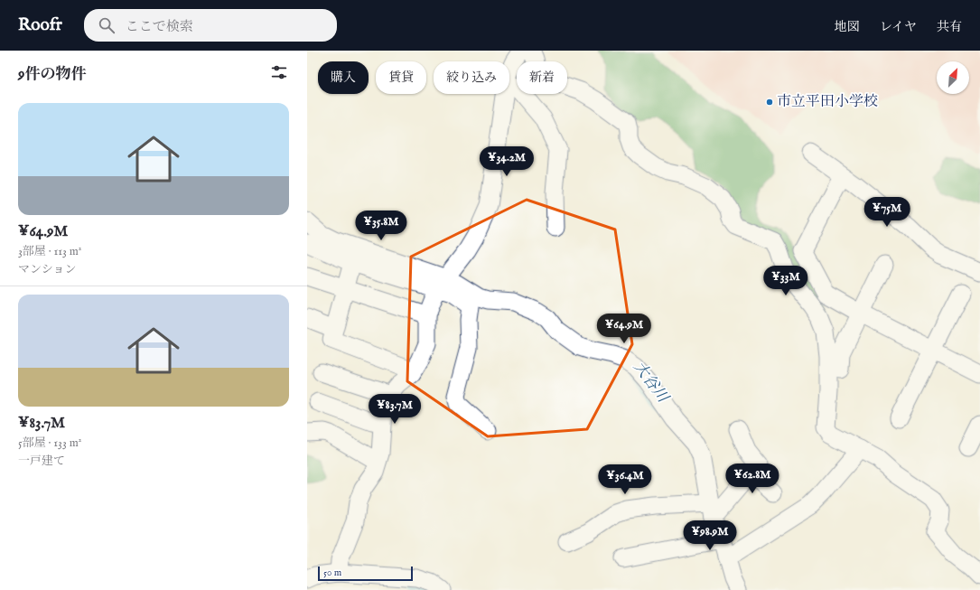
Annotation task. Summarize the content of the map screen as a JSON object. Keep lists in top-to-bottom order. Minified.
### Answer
{"water":["大谷川"],"places":["市立平田小学校"],"scale_bar":"50 m","north":"top right","page":{"header":"Roofr","search":"ここで検索","nav":["地図","レイヤ","共有"],"heading":"9件の物件","chip":["購入","賃貸","絞り込み","新着"],"list":[{"name":"¥64.9M","note":"3部屋 · 113 m² · マンション"},{"name":"¥83.7M","note":"5部屋 · 133 m² · 一戸建て"}],"price":["¥34.2M","¥75M","¥35.8M","¥33M","¥64.9M","¥83.7M","¥62.8M","¥36.4M","¥98.9M"],"scale":"50 m"}}
